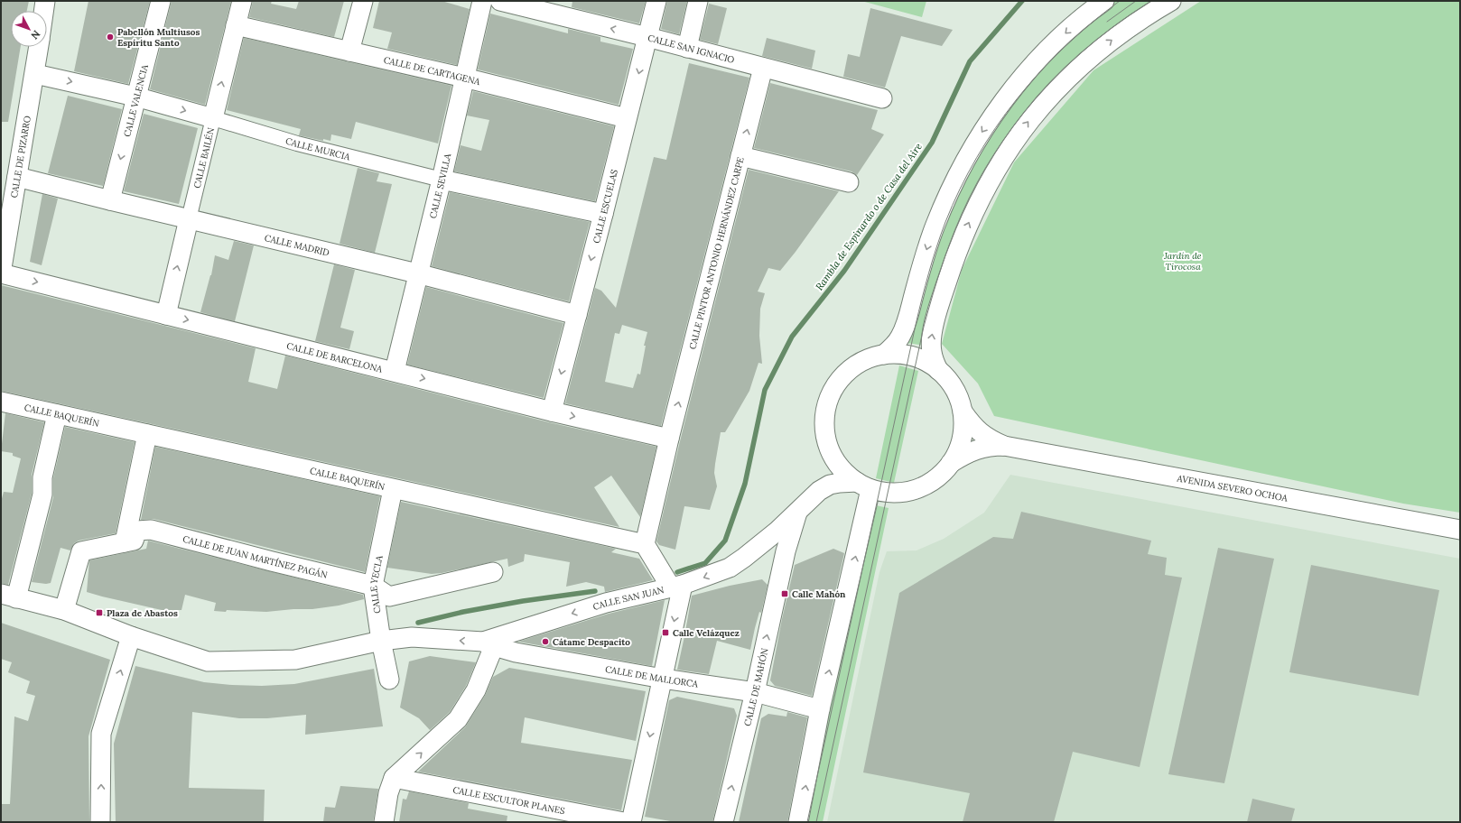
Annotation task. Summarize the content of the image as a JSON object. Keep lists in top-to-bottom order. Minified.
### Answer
{"streets":{"street":["CALLE SAN IGNACIO","CALLE DE CARTAGENA","CALLE VALENCIA","CALLE MURCIA","CALLE DE PIZARRO","CALLE BAILÉN","CALLE SEVILLA","CALLE ESCUELAS","CALLE MADRID","CALLE PINTOR ANTONIO HERNÁNDEZ CARPE","CALLE DE BARCELONA","CALLE BAQUERÍN","AVENIDA SEVERO OCHOA","CALLE DE JUAN MARTÍNEZ PAGÁN","CALLE YECLA","CALLE SAN JUAN","CALLE DE MALLORCA","CALLE DE MAHÓN","CALLE ESCULTOR PLANES"]},"crossings":[["CALLE SAN IGNACIO","CALLE ESCUELAS"],["CALLE SAN IGNACIO","CALLE PINTOR ANTONIO HERNÁNDEZ CARPE"],["CALLE DE CARTAGENA","CALLE BAILÉN"],["CALLE DE CARTAGENA","CALLE SEVILLA"],["CALLE DE CARTAGENA","CALLE ESCUELAS"],["CALLE VALENCIA","CALLE MURCIA"],["CALLE VALENCIA","CALLE MADRID"],["CALLE MURCIA","CALLE DE PIZARRO"],["CALLE MURCIA","CALLE BAILÉN"],["CALLE MURCIA","CALLE SEVILLA"],["CALLE MURCIA","CALLE ESCUELAS"],["CALLE DE PIZARRO","CALLE MADRID"],["CALLE DE PIZARRO","CALLE DE BARCELONA"],["CALLE BAILÉN","CALLE MADRID"],["CALLE BAILÉN","CALLE DE BARCELONA"],["CALLE SEVILLA","CALLE MADRID"],["CALLE SEVILLA","CALLE DE BARCELONA"],["CALLE ESCUELAS","CALLE MADRID"],["CALLE ESCUELAS","CALLE DE BARCELONA"],["CALLE PINTOR ANTONIO HERNÁNDEZ CARPE","CALLE DE BARCELONA"],["CALLE PINTOR ANTONIO HERNÁNDEZ CARPE","CALLE BAQUERÍN"],["CALLE BAQUERÍN","CALLE YECLA"],["AVENIDA SEVERO OCHOA","CALLE SAN JUAN"],["CALLE DE JUAN MARTÍNEZ PAGÁN","CALLE YECLA"],["CALLE DE JUAN MARTÍNEZ PAGÁN","CALLE SAN JUAN"],["CALLE YECLA","CALLE SAN JUAN"],["CALLE SAN JUAN","CALLE DE MALLORCA"],["CALLE SAN JUAN","CALLE DE MAHÓN"],["CALLE DE MALLORCA","CALLE DE MAHÓN"]],"one_way":["CALLE SAN IGNACIO","CALLE VALENCIA","CALLE BAILÉN","CALLE ESCUELAS","CALLE PINTOR ANTONIO HERNÁNDEZ CARPE","CALLE DE BARCELONA","CALLE SAN JUAN"],"water":["Rambla de Espinardo o de Casa del Aire"],"parks":["Jardín de Tirocosa"],"places":{"other":["Pabellón Multiusos Espíritu Santo","Cátame Despacito"],"transit":["Calle Mahón","Plaza de Abastos","Calle Velázquez"]},"north":"bottom right"}
